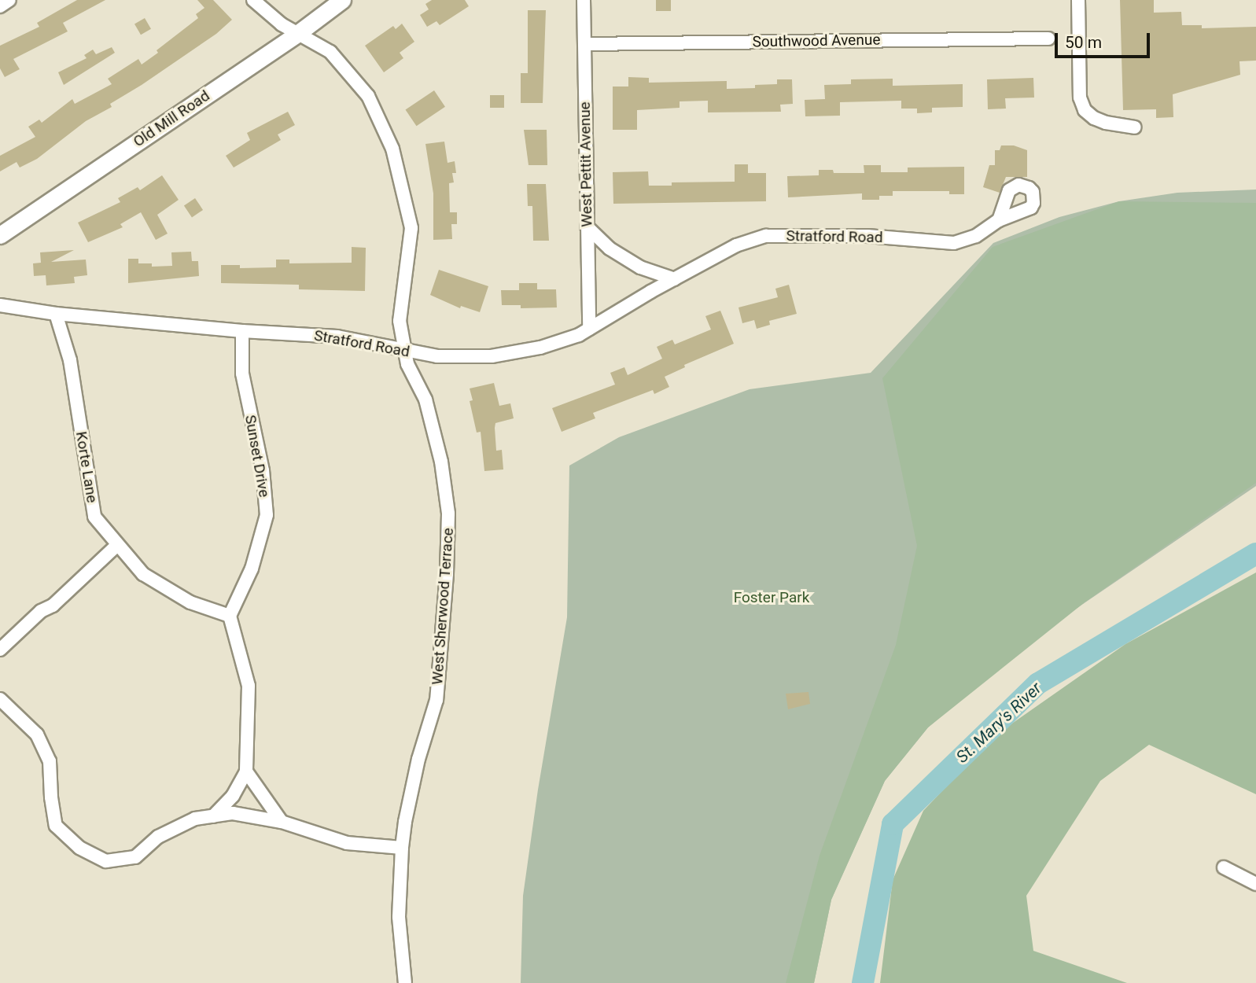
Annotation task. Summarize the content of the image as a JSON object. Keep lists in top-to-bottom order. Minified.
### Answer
{"streets":{"main road":["Old Mill Road"],"street":["Southwood Avenue","West Pettit Avenue","Stratford Road","Sunset Drive","Korte Lane","West Sherwood Terrace"]},"crossings":[["Southwood Avenue","West Pettit Avenue"],["Old Mill Road","West Sherwood Terrace"],["West Pettit Avenue","Stratford Road"],["Stratford Road","Sunset Drive"],["Stratford Road","Korte Lane"],["Stratford Road","West Sherwood Terrace"],["Sunset Drive","Korte Lane"]],"water":["St. Mary's River"],"parks":["Foster Park"],"scale_bar":"50 m"}
